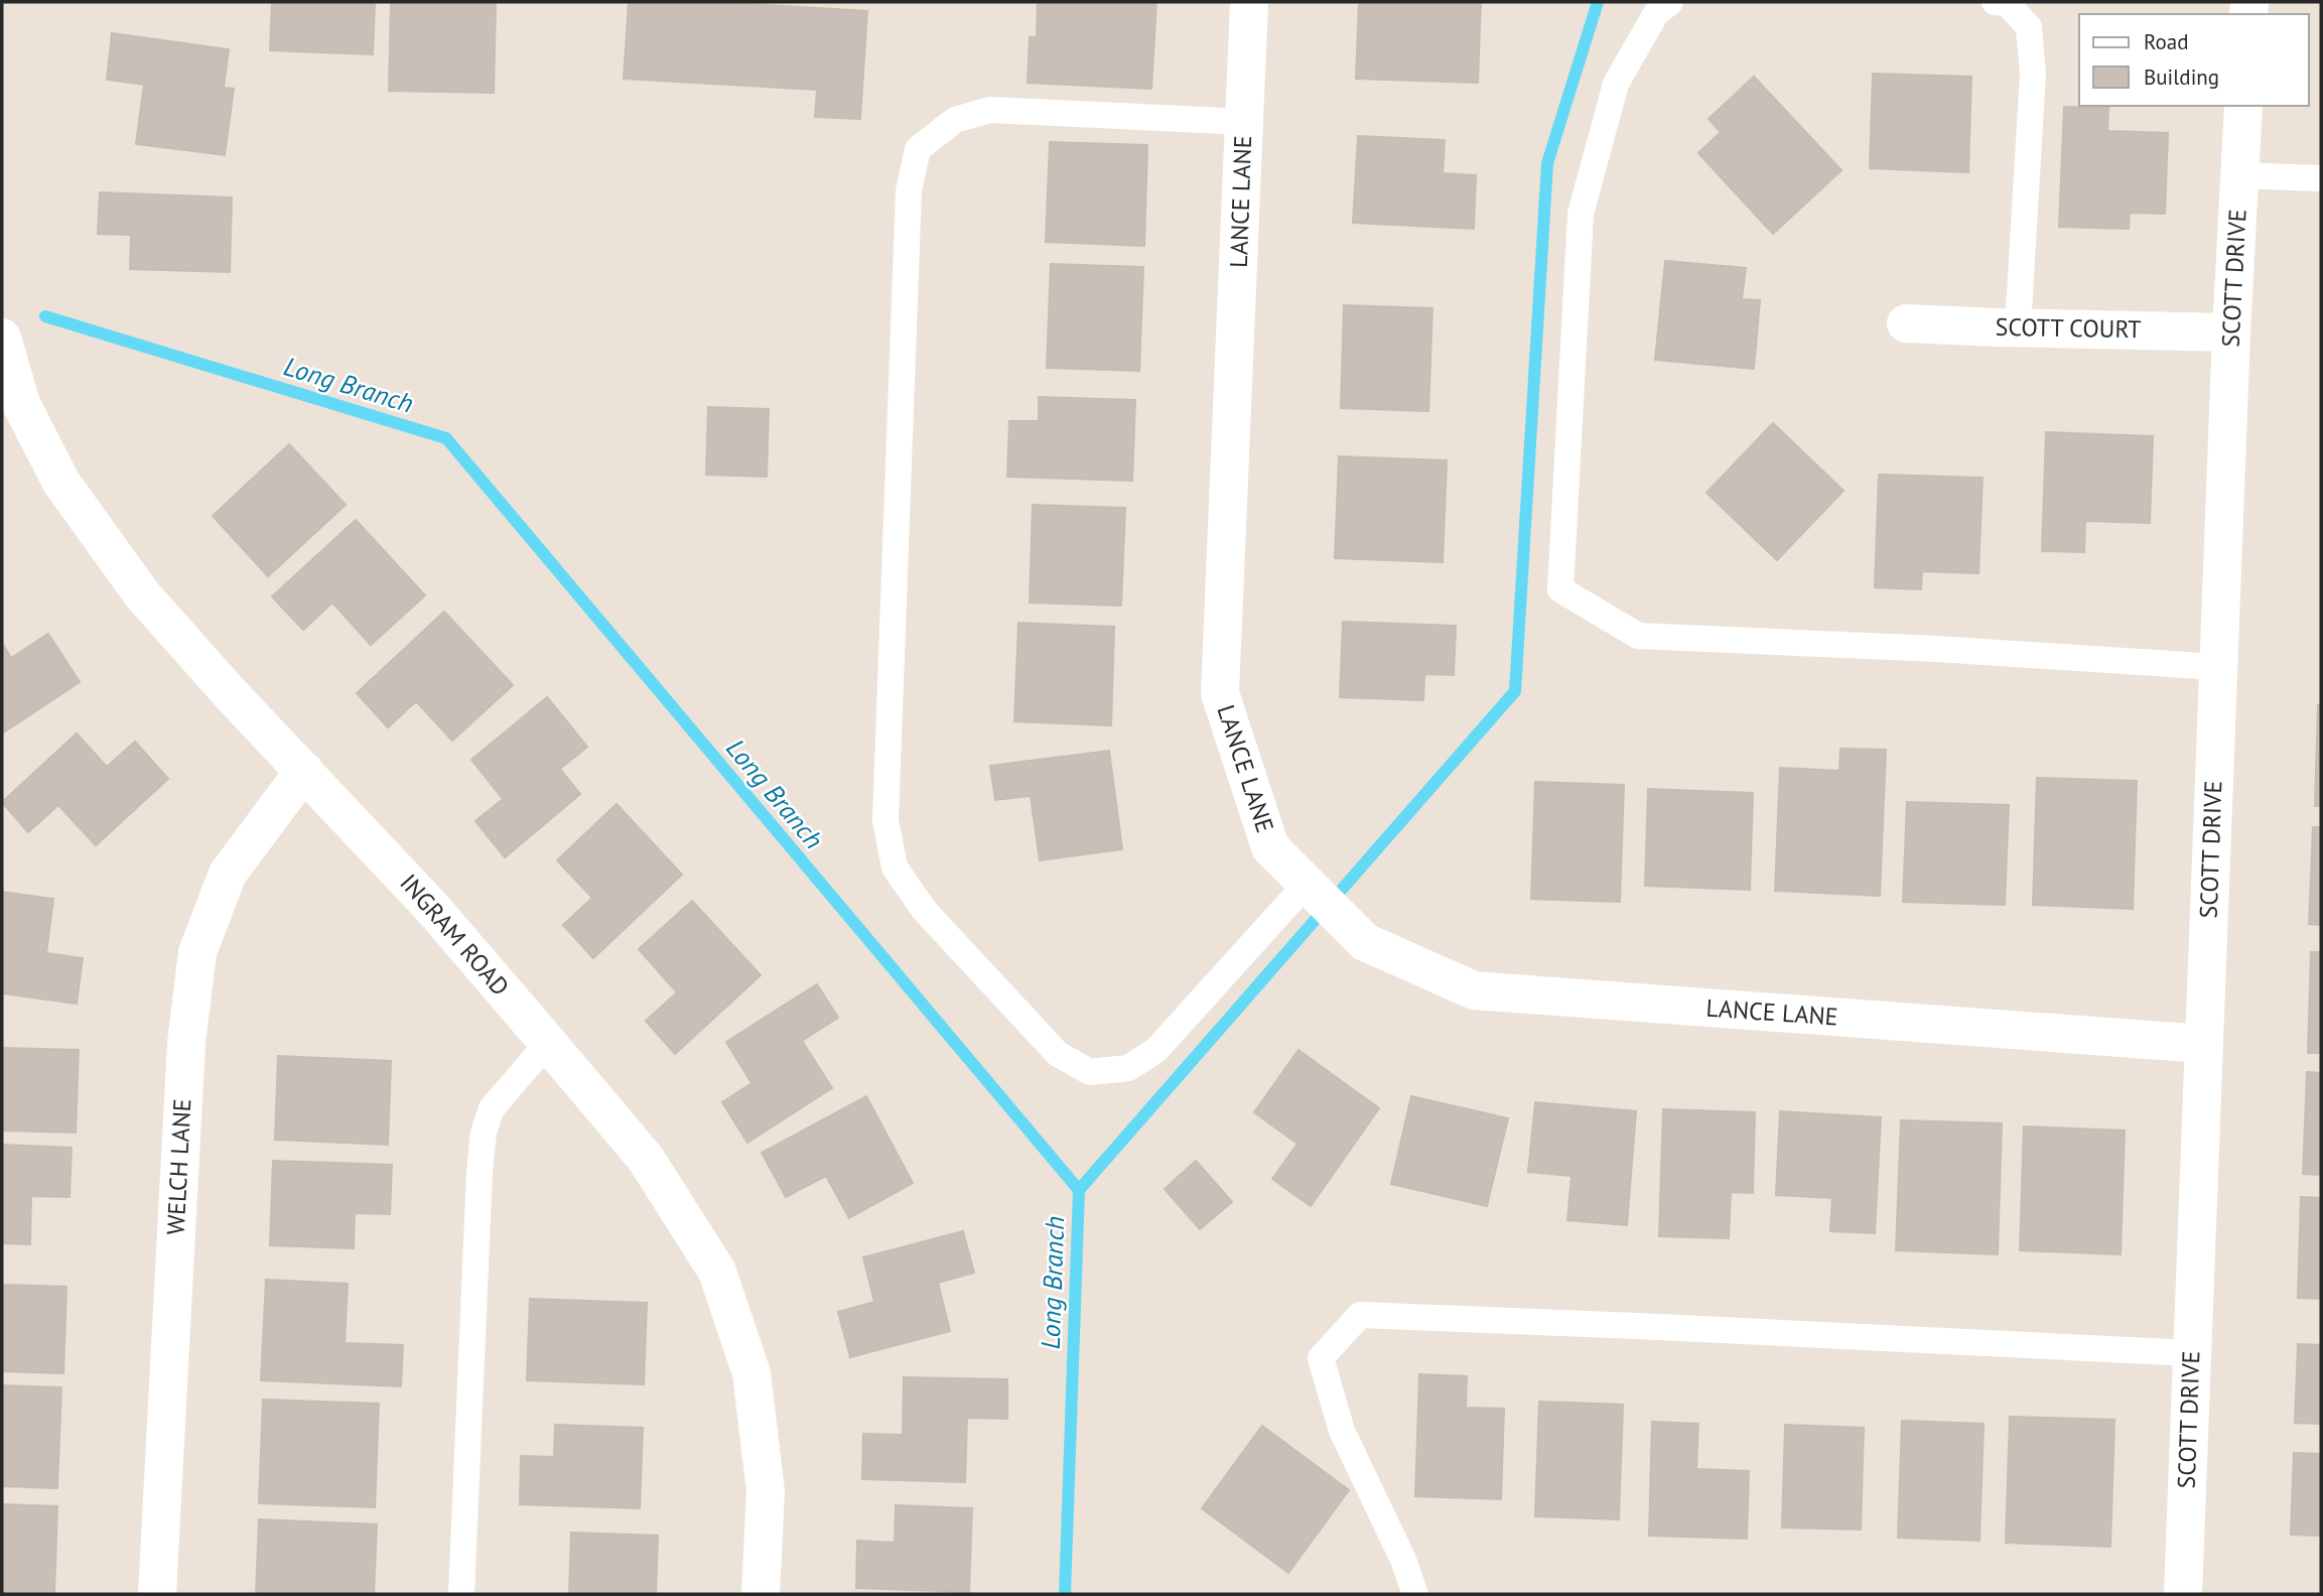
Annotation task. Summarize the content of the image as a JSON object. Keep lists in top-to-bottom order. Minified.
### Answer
{"streets":{"street":["LANCE LANE","SCOTT DRIVE","SCOTT COURT","INGRAM ROAD","WELCH LANE"]},"crossings":[["LANCE LANE","SCOTT DRIVE"],["SCOTT DRIVE","SCOTT COURT"],["INGRAM ROAD","WELCH LANE"]],"water":["Long Branch"],"legend":["Road","Building"]}
